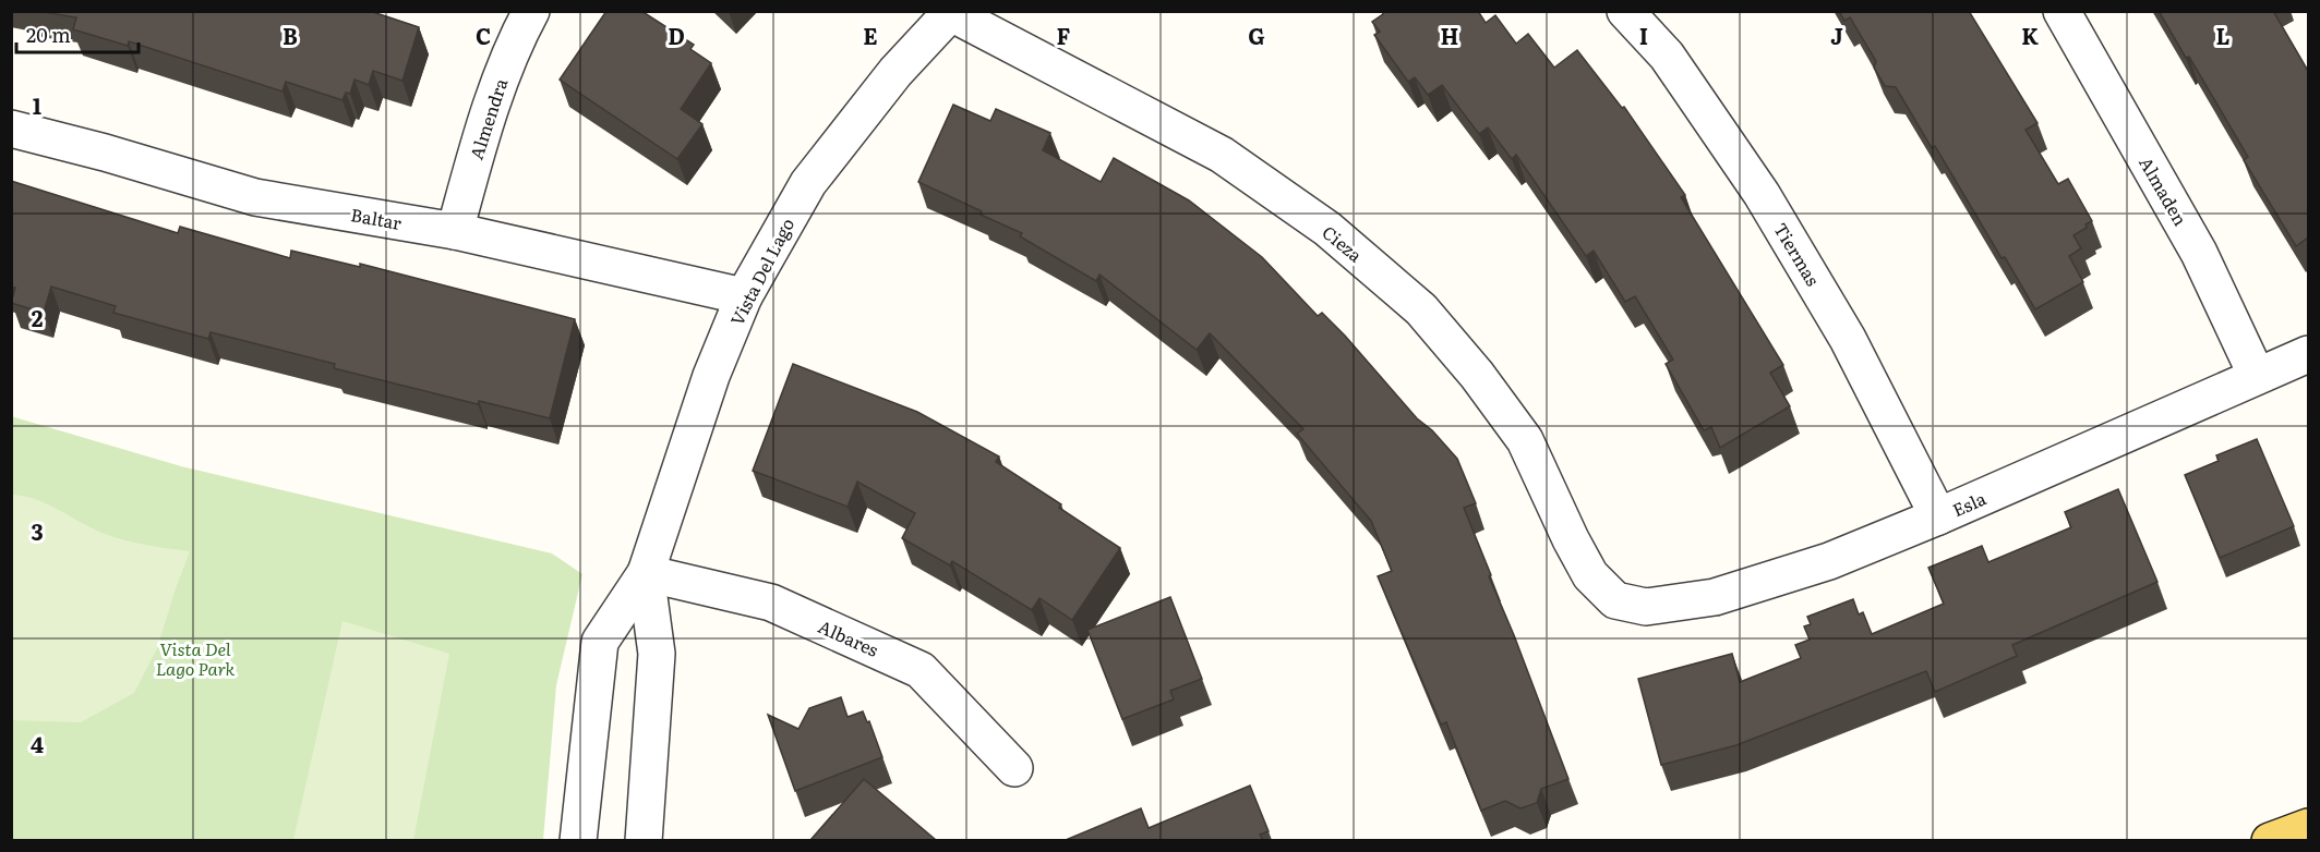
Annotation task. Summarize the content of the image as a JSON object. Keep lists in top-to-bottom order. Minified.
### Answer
{"streets":{"street":["Almendra","Almaden","Baltar","Cieza","Tiermas","Vista Del Lago","Esla","Albares"]},"crossings":[["Almendra","Baltar"],["Almaden","Esla"],["Baltar","Vista Del Lago"],["Cieza","Vista Del Lago"],["Cieza","Esla"],["Tiermas","Esla"],["Vista Del Lago","Albares"]],"parks":["Vista Del Lago Park"],"scale_bar":"20 m","grid":{"columns":["B","C","D","E","F","G","H","I","J","K","L"],"rows":["1","2","3","4"]}}
